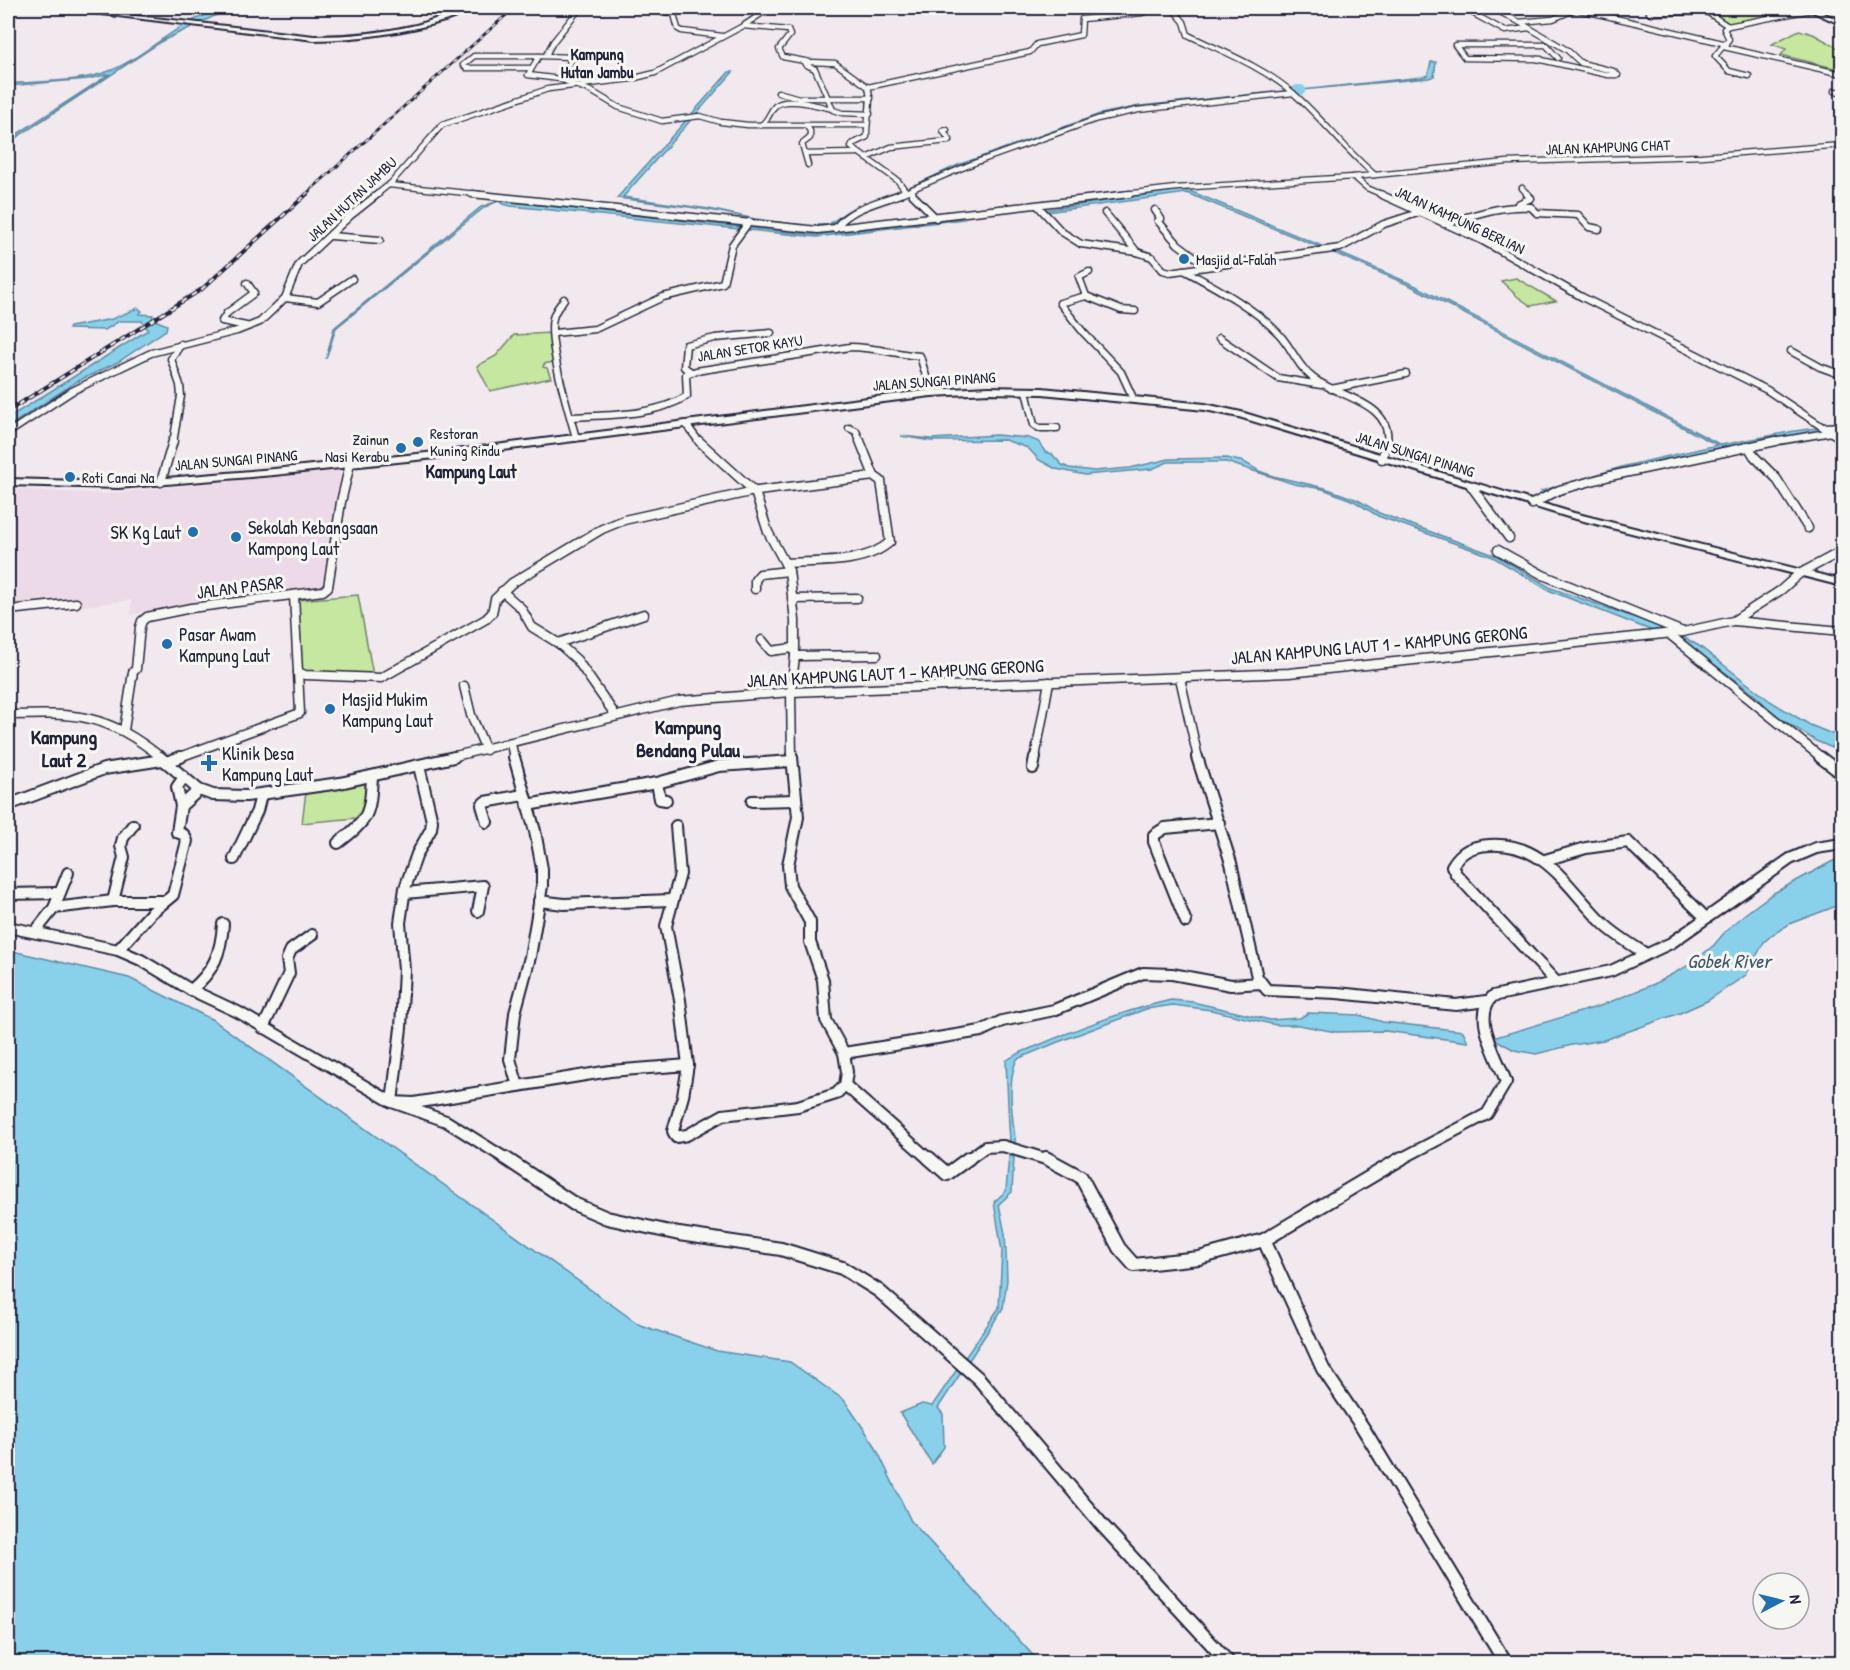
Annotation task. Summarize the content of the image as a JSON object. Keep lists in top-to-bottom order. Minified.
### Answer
{"streets":{"street":["JALAN KAMPUNG CHAT","JALAN HUTAN JAMBU","JALAN KAMPUNG BERLIAN","JALAN SETOR KAYU","JALAN SUNGAI PINANG","JALAN PASAR","JALAN KAMPUNG LAUT 1 - KAMPUNG GERONG"]},"crossings":[["JALAN KAMPUNG CHAT","JALAN KAMPUNG BERLIAN"],["JALAN SETOR KAYU","JALAN SUNGAI PINANG"],["JALAN SUNGAI PINANG","JALAN PASAR"],["JALAN SUNGAI PINANG","JALAN KAMPUNG LAUT 1 - KAMPUNG GERONG"],["JALAN PASAR","JALAN KAMPUNG LAUT 1 - KAMPUNG GERONG"]],"districts":["Kampung Hutan Jambu","Kampung Laut","Kampung Bendang Pulau","Kampung Laut 2"],"water":["Gobek River"],"places":{"other":["Masjid al-Falah","Restoran Kuning Rindu","Zainun Nasi Kerabu","Roti Canai Na","SK Kg Laut","Sekolah Kebangsaan Kampong Laut","Pasar Awam Kampung Laut","Masjid Mukim Kampung Laut"],"health":["Klinik Desa Kampung Laut"]},"north":"right"}
